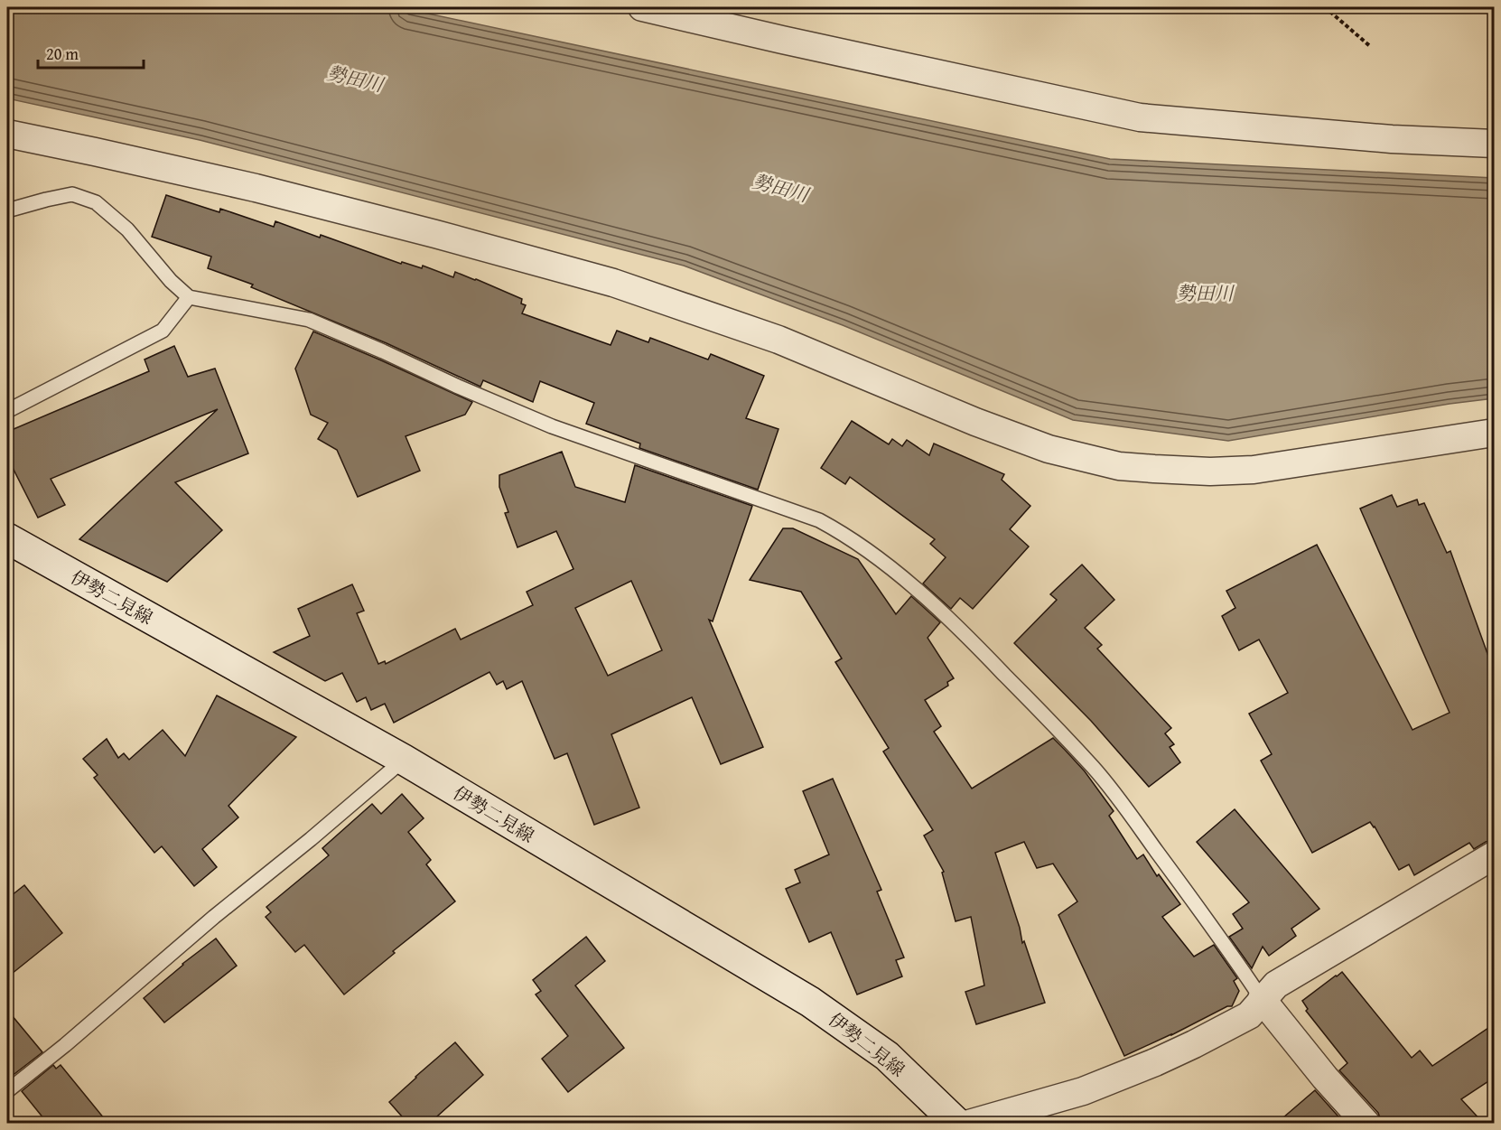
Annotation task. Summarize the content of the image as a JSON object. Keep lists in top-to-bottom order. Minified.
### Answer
{"streets":{"main road":["伊勢二見線"]},"water":["勢田川"],"scale_bar":"20 m"}
